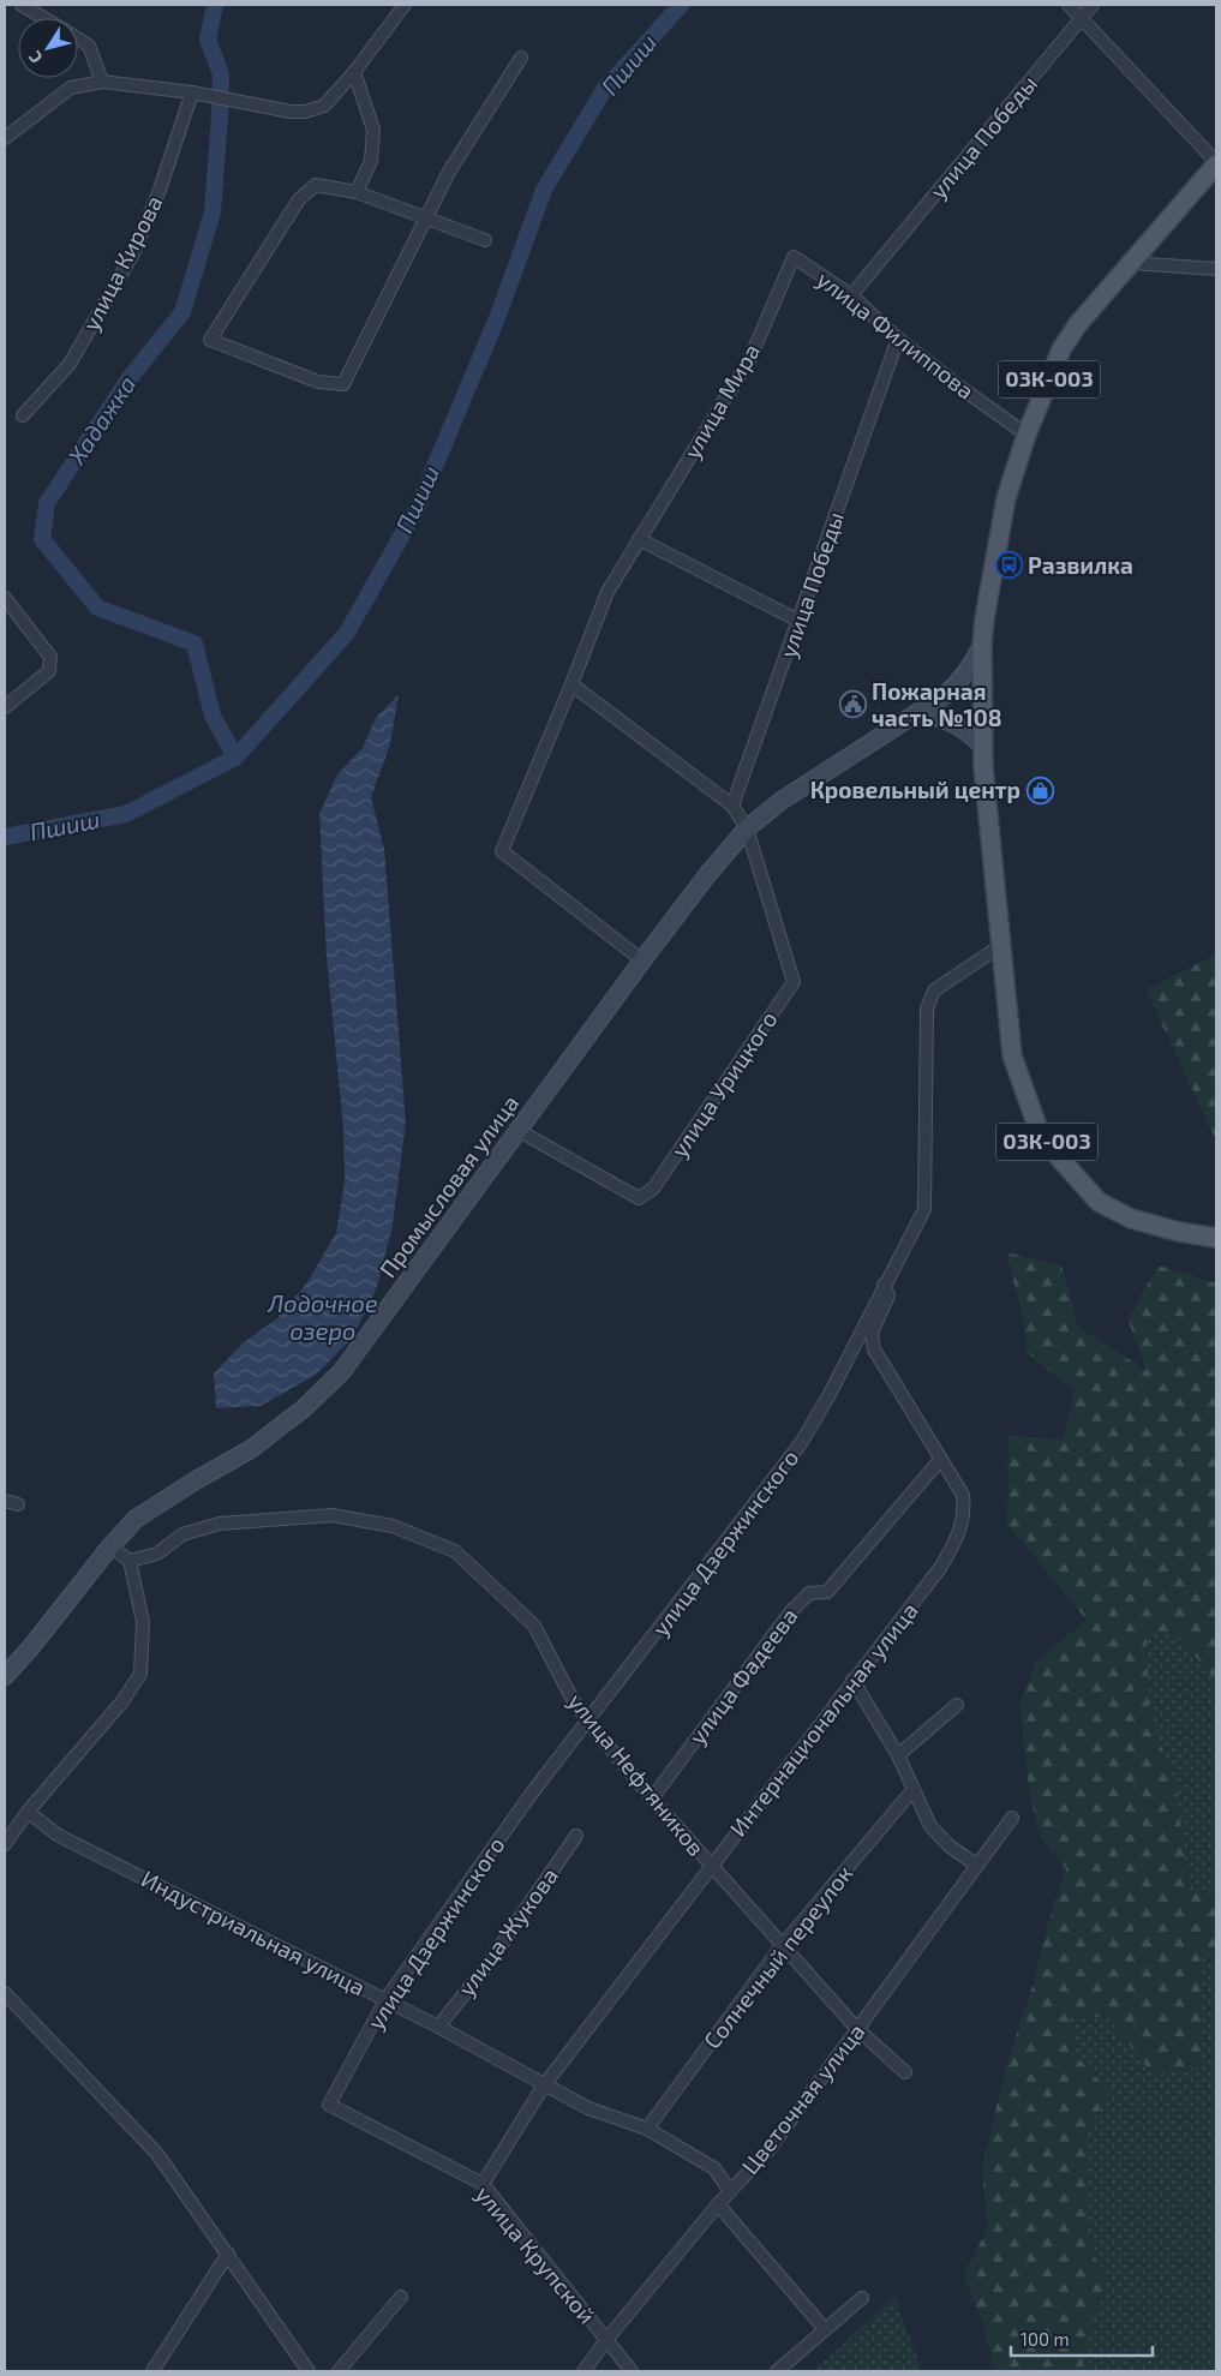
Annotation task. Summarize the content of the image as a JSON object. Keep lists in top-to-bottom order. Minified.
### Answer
{"streets":{"main road":["03К-003","Промысловая улица"],"street":["улица Победы","улица Кирова","улица Филиппова","улица Мира","улица Урицкого","улица Дзержинского","улица Фадеева","Интернациональная улица","улица Нефтяников","улица Жукова","Индустриальная улица","Солнечный переулок","Цветочная улица","улица Крупской"]},"crossings":[["улица Победы","улица Филиппова"],["улица Филиппова","03К-003"],["улица Филиппова","улица Мира"],["03К-003","Промысловая улица"],["03К-003","улица Дзержинского"],["улица Мира","Промысловая улица"],["улица Урицкого","Промысловая улица"],["улица Дзержинского","улица Нефтяников"],["улица Дзержинского","Индустриальная улица"],["улица Дзержинского","улица Крупской"],["улица Фадеева","Интернациональная улица"],["улица Фадеева","улица Нефтяников"],["Интернациональная улица","улица Нефтяников"],["Интернациональная улица","Индустриальная улица"],["Интернациональная улица","улица Крупской"],["улица Нефтяников","Солнечный переулок"],["улица Нефтяников","Цветочная улица"],["улица Жукова","Индустриальная улица"],["Индустриальная улица","Солнечный переулок"],["Индустриальная улица","Цветочная улица"],["Цветочная улица","улица Крупской"]],"water":["Пшиш","Хадажка","Лодочное озеро"],"places":{"bus stop":["Развилка"],"public building":["Пожарная часть №108"],"shop":["Кровельный центр"]},"scale_bar":"100 m","north":"bottom left"}
